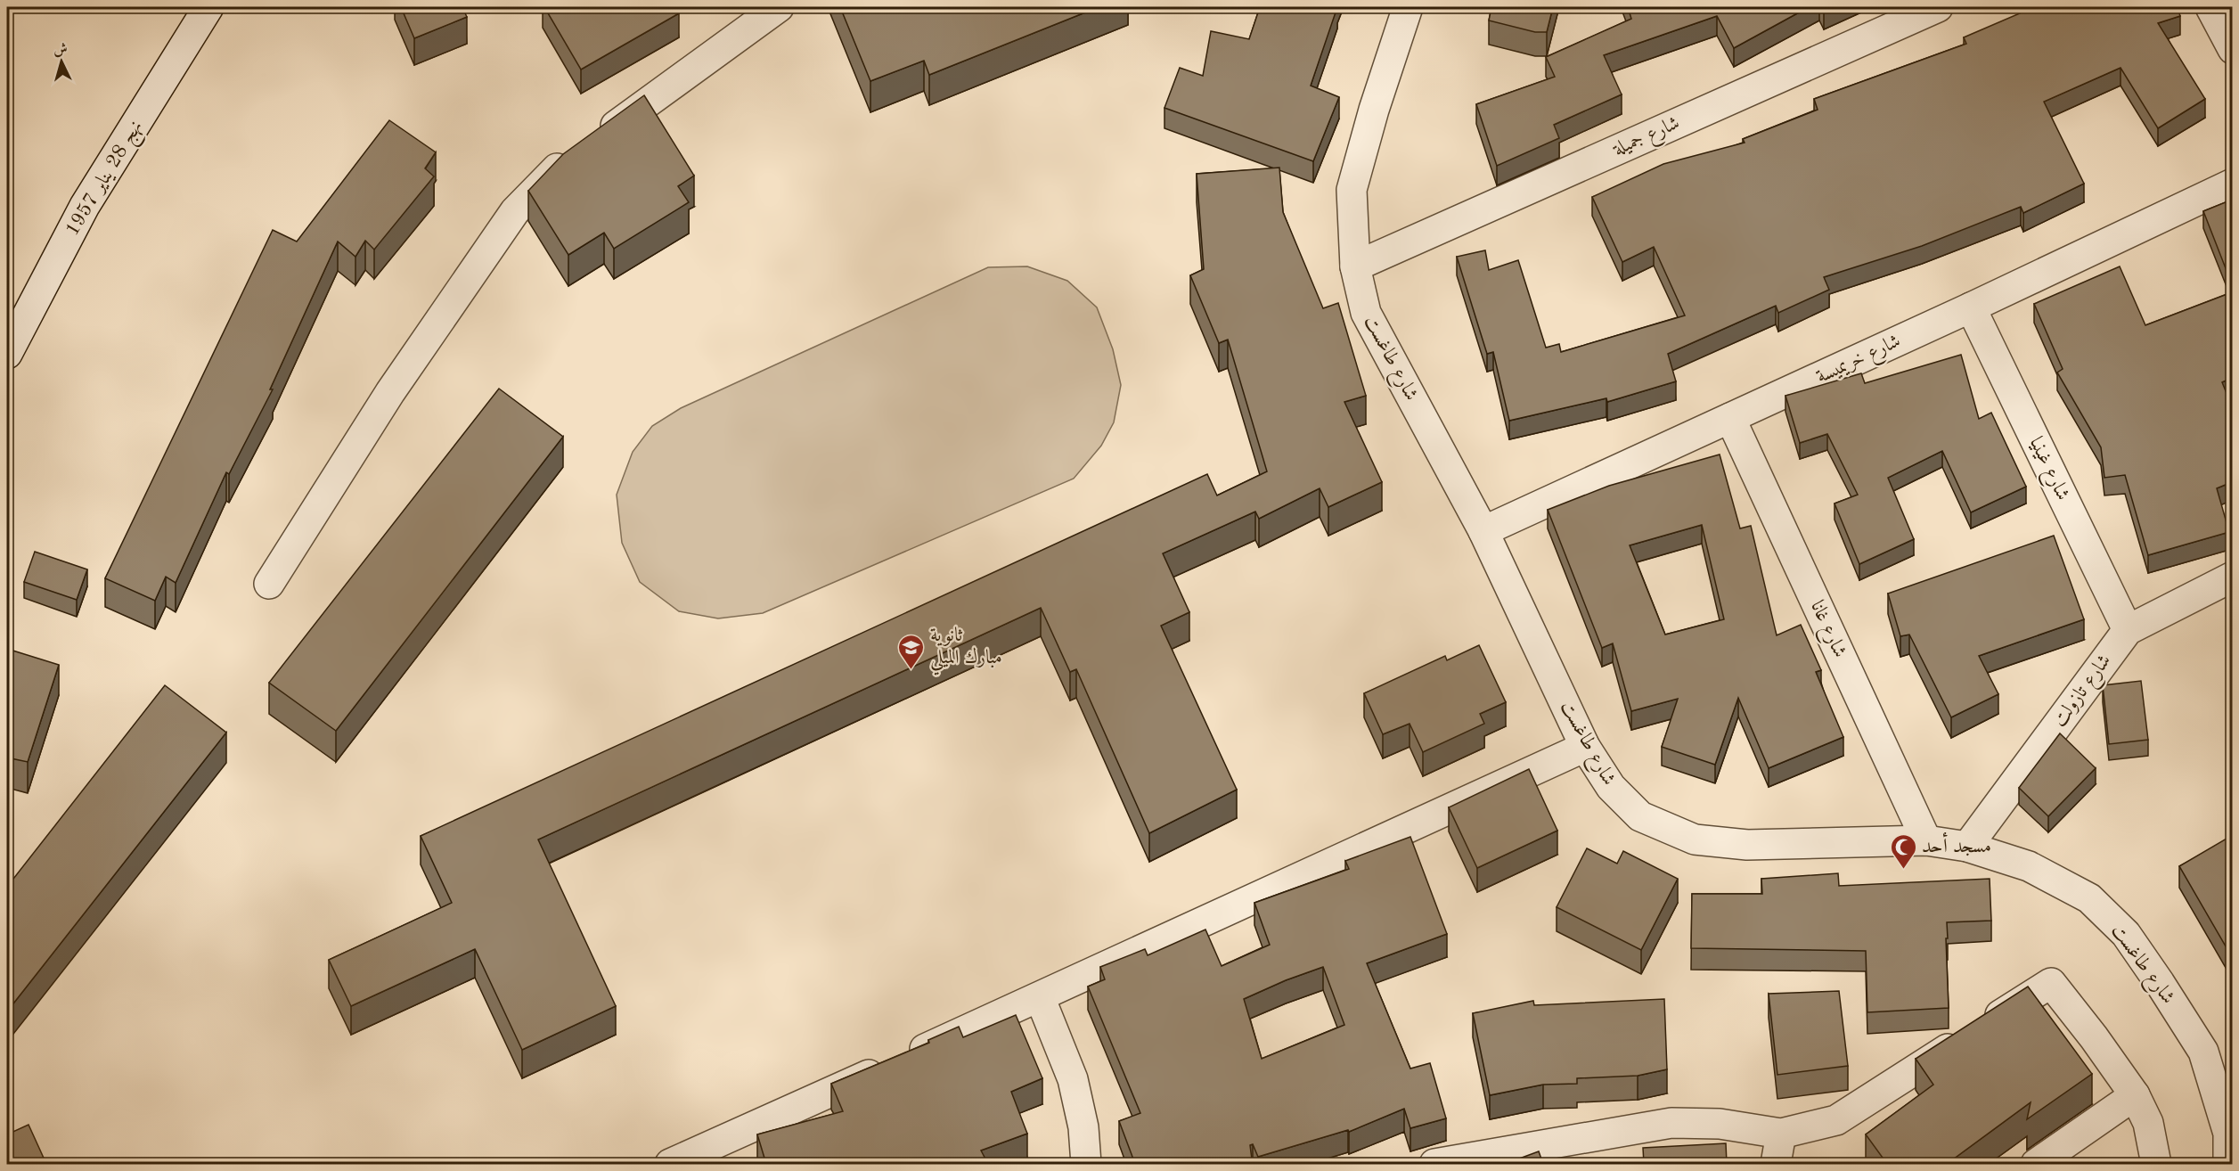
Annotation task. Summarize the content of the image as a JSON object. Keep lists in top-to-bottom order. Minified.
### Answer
{"streets":{"street":["شارع جميلة","نهج 28 يناير 1957","شارع طاغست","شارع خريميسة","شارع غينيا","شارع غانا","شارع تازولت"]},"crossings":[["شارع جميلة","شارع طاغست"],["شارع طاغست","شارع خريميسة"],["شارع طاغست","شارع غانا"],["شارع طاغست","شارع تازولت"],["شارع خريميسة","شارع غينيا"],["شارع خريميسة","شارع غانا"],["شارع غينيا","شارع تازولت"]],"places":{"school or university":["ثانوية مبارك الميلي"],"mosque":["مسجد أحد"]},"north":"top"}
